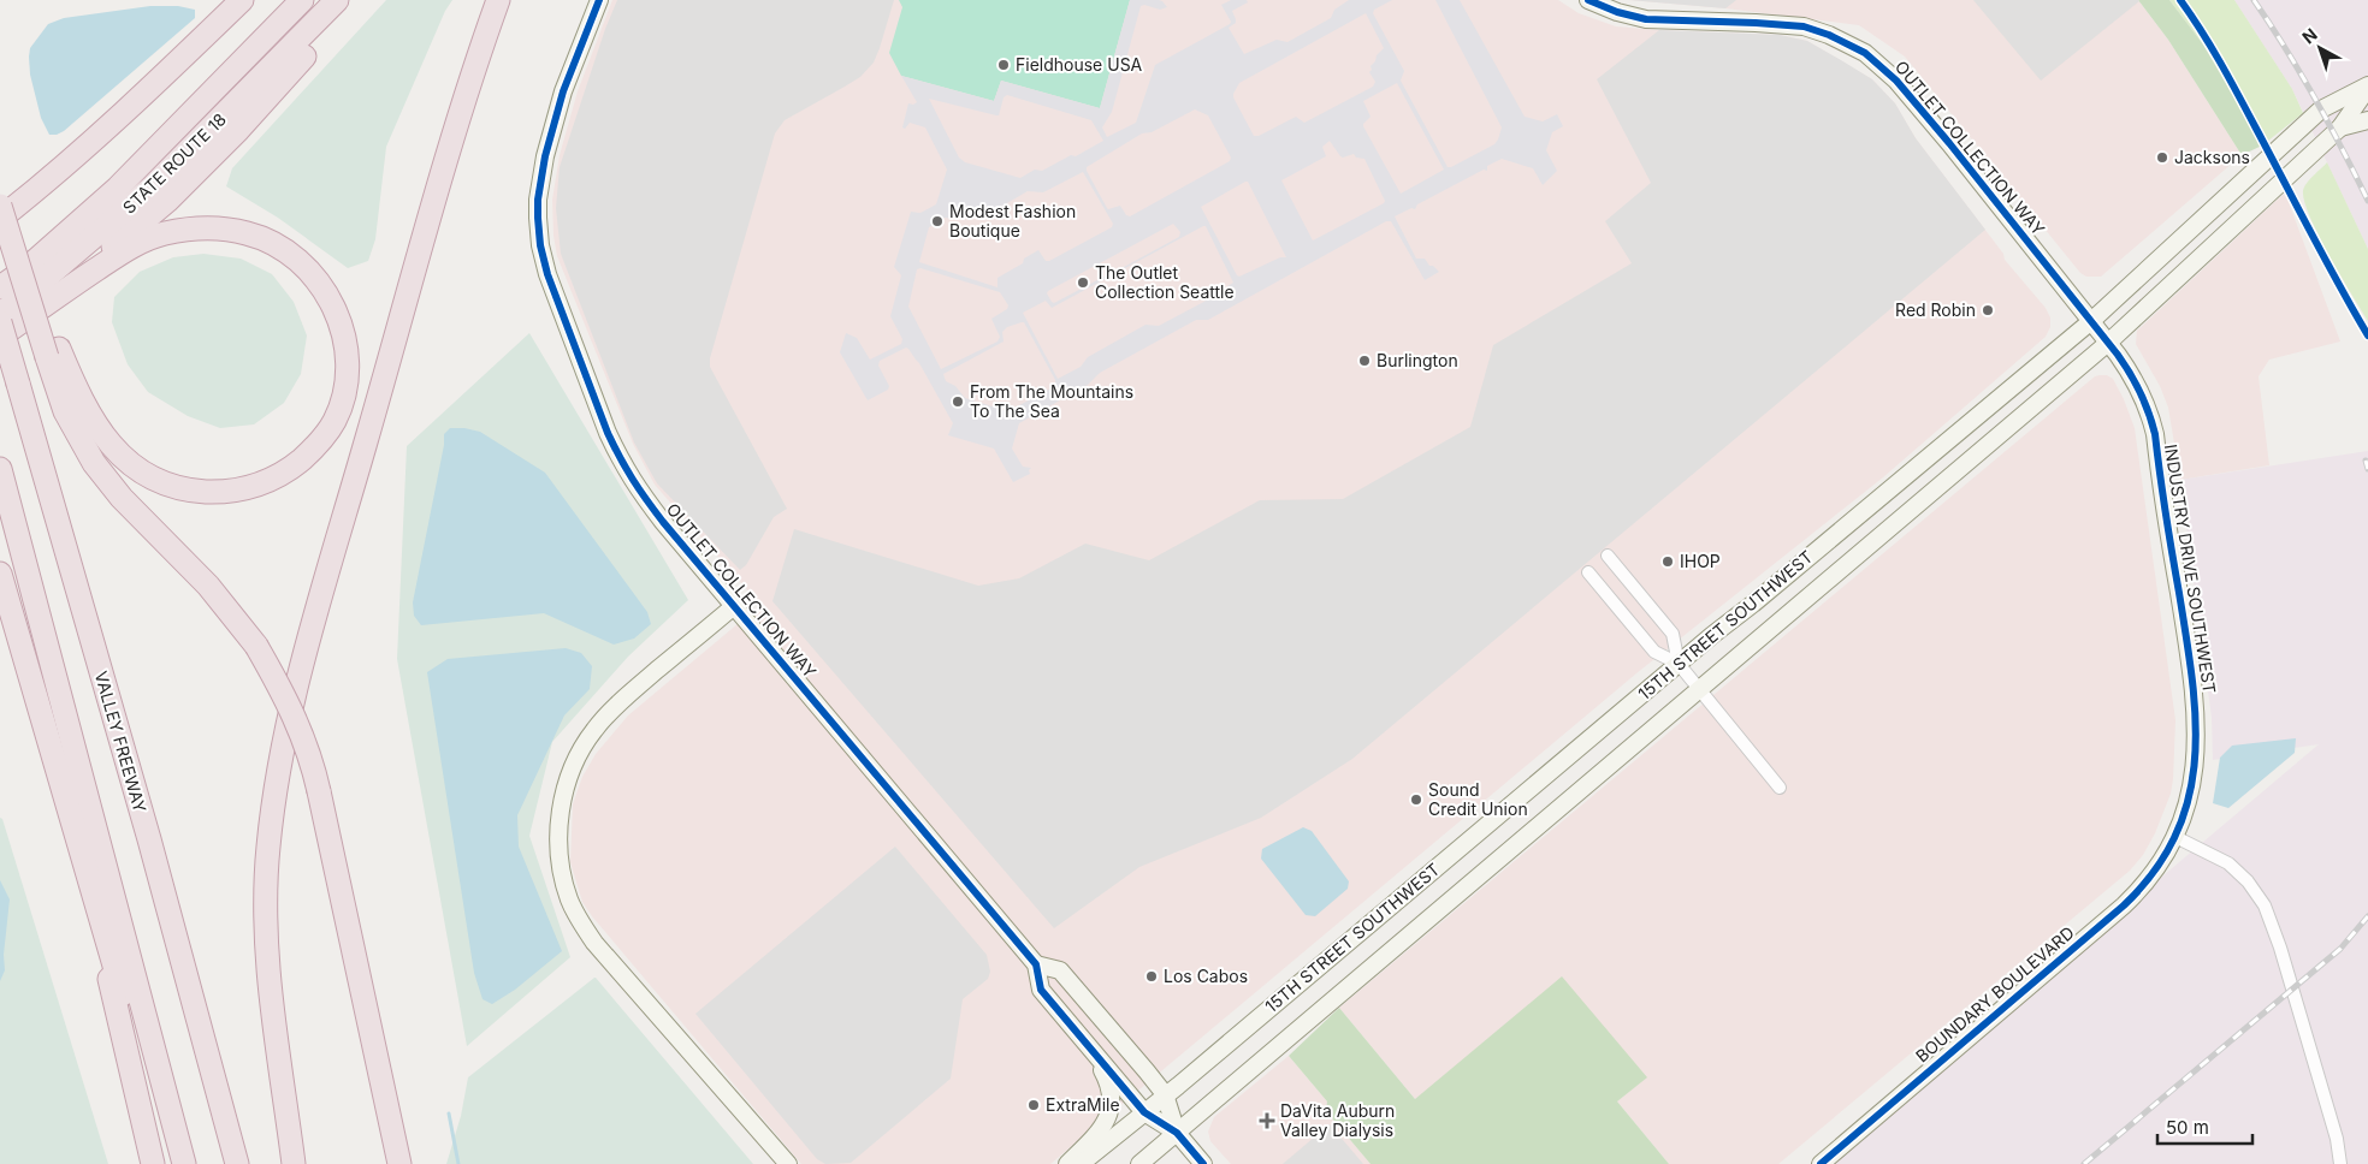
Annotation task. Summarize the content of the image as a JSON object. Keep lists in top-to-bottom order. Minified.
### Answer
{"streets":{"highway":["STATE ROUTE 18","VALLEY FREEWAY"],"main road":["OUTLET COLLECTION WAY","INDUSTRY DRIVE SOUTHWEST","15TH STREET SOUTHWEST","BOUNDARY BOULEVARD"]},"crossings":[["OUTLET COLLECTION WAY","INDUSTRY DRIVE SOUTHWEST"],["OUTLET COLLECTION WAY","15TH STREET SOUTHWEST"],["INDUSTRY DRIVE SOUTHWEST","15TH STREET SOUTHWEST"],["INDUSTRY DRIVE SOUTHWEST","BOUNDARY BOULEVARD"]],"places":{"other":["Fieldhouse USA","Jacksons","Modest Fashion Boutique","The Outlet Collection Seattle","Red Robin","Burlington","From The Mountains To The Sea","IHOP","Sound Credit Union","Los Cabos","ExtraMile"],"health":["DaVita Auburn Valley Dialysis"]},"scale_bar":"50 m","north":"top left"}
